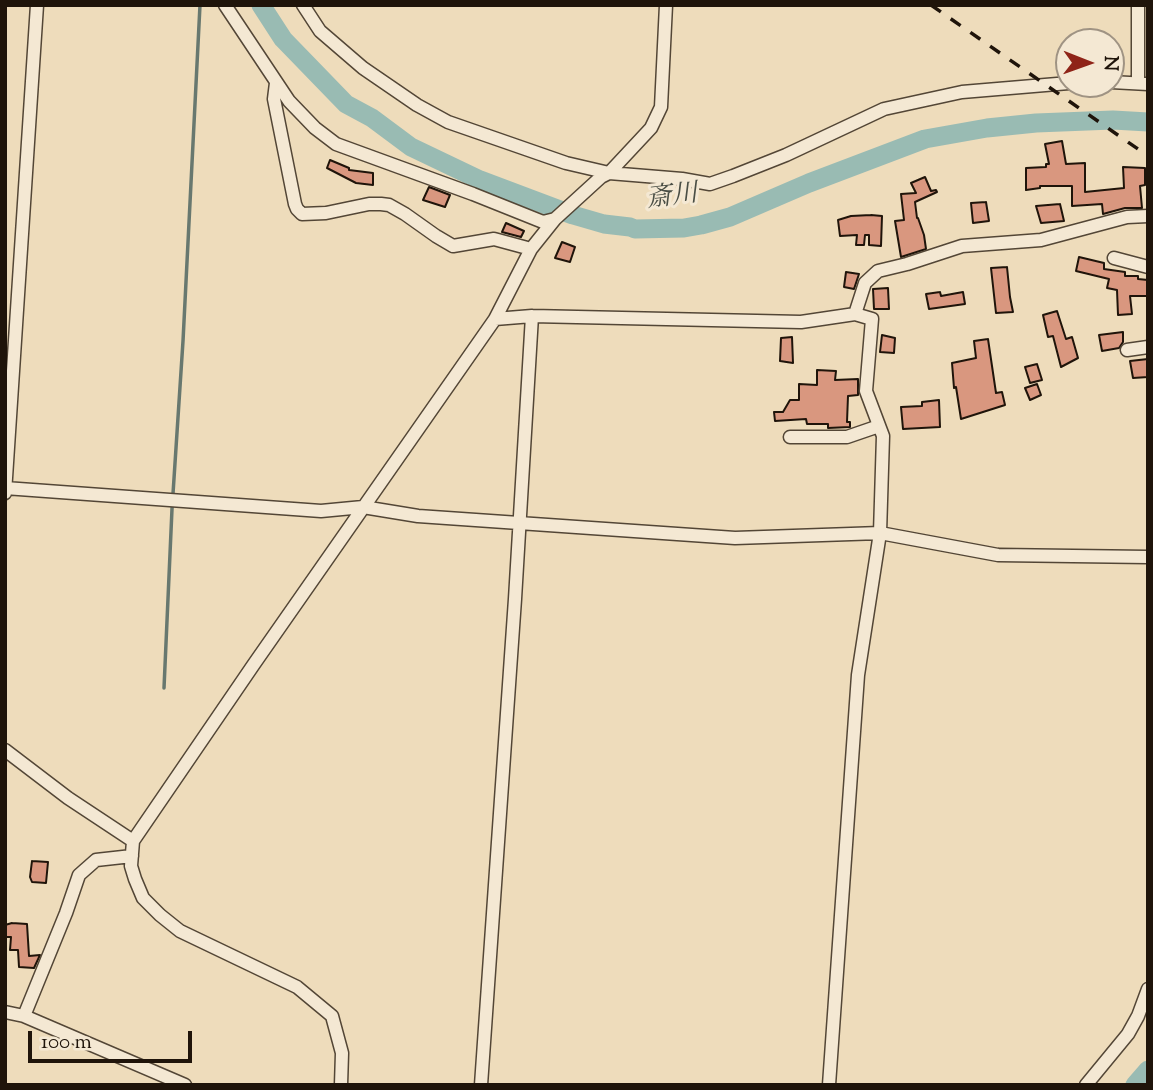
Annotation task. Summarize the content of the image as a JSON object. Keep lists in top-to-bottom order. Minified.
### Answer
{"water":["斎川"],"scale_bar":"100 m","north":"right"}
